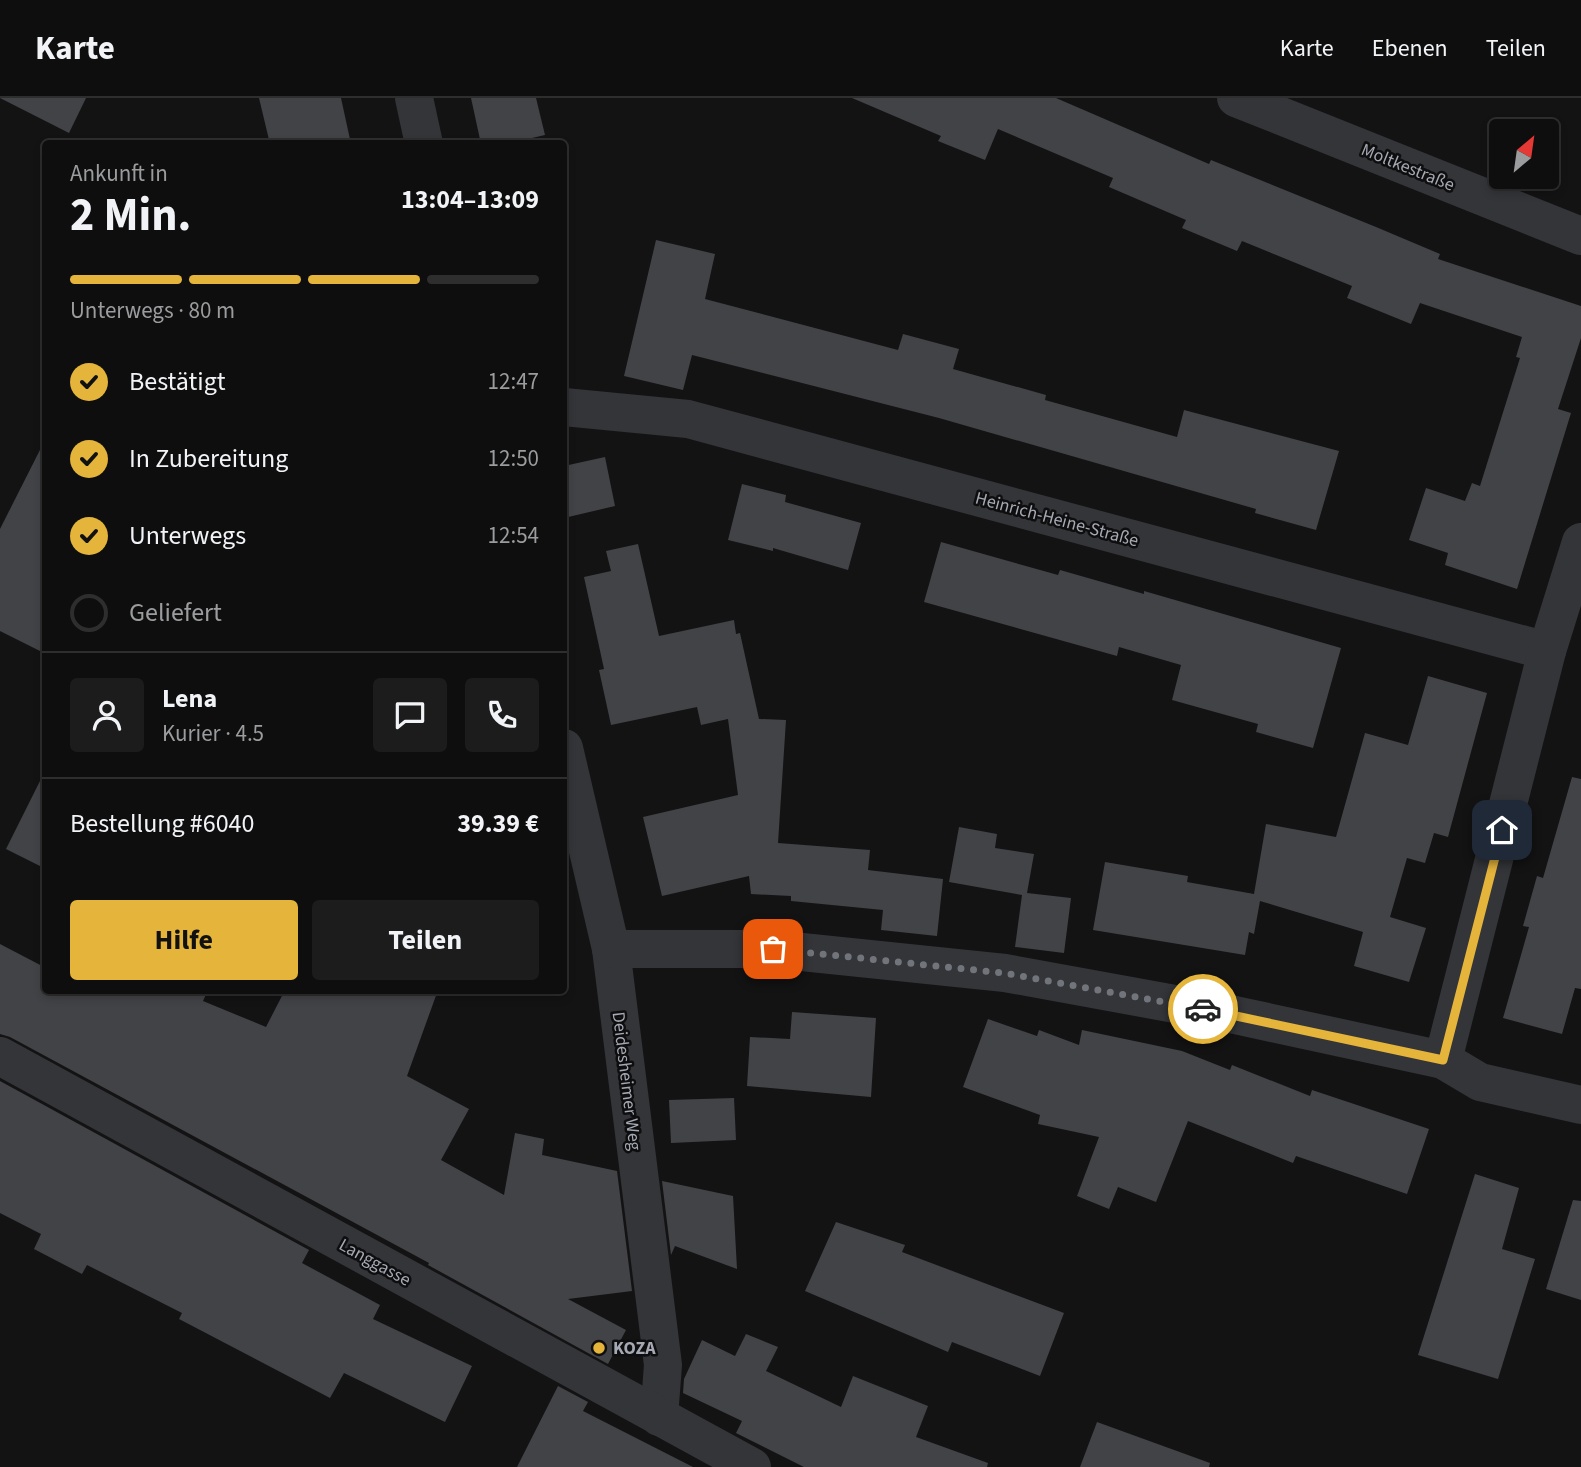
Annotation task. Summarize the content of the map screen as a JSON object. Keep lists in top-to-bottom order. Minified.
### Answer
{"streets":{"street":["Moltkestraße","Heinrich-Heine-Straße","Deidesheimer Weg","Langgasse"]},"crossings":[["Deidesheimer Weg","Langgasse"]],"places":["KOZA"],"north":"top right","page":{"header":"Karte","nav":["Karte","Ebenen","Teilen"],"heading":["2 Min.","Ankunft in","13:04–13:09"],"panel":["Lena","Kurier · 4.5","Bestellung #6040","39.39 €"],"bar":"Unterwegs · 80 m","list":[["Bestätigt","12:47"],["In Zubereitung","12:50"],["Unterwegs","12:54"],"Geliefert"],"buttons":["Hilfe","Teilen"]}}
